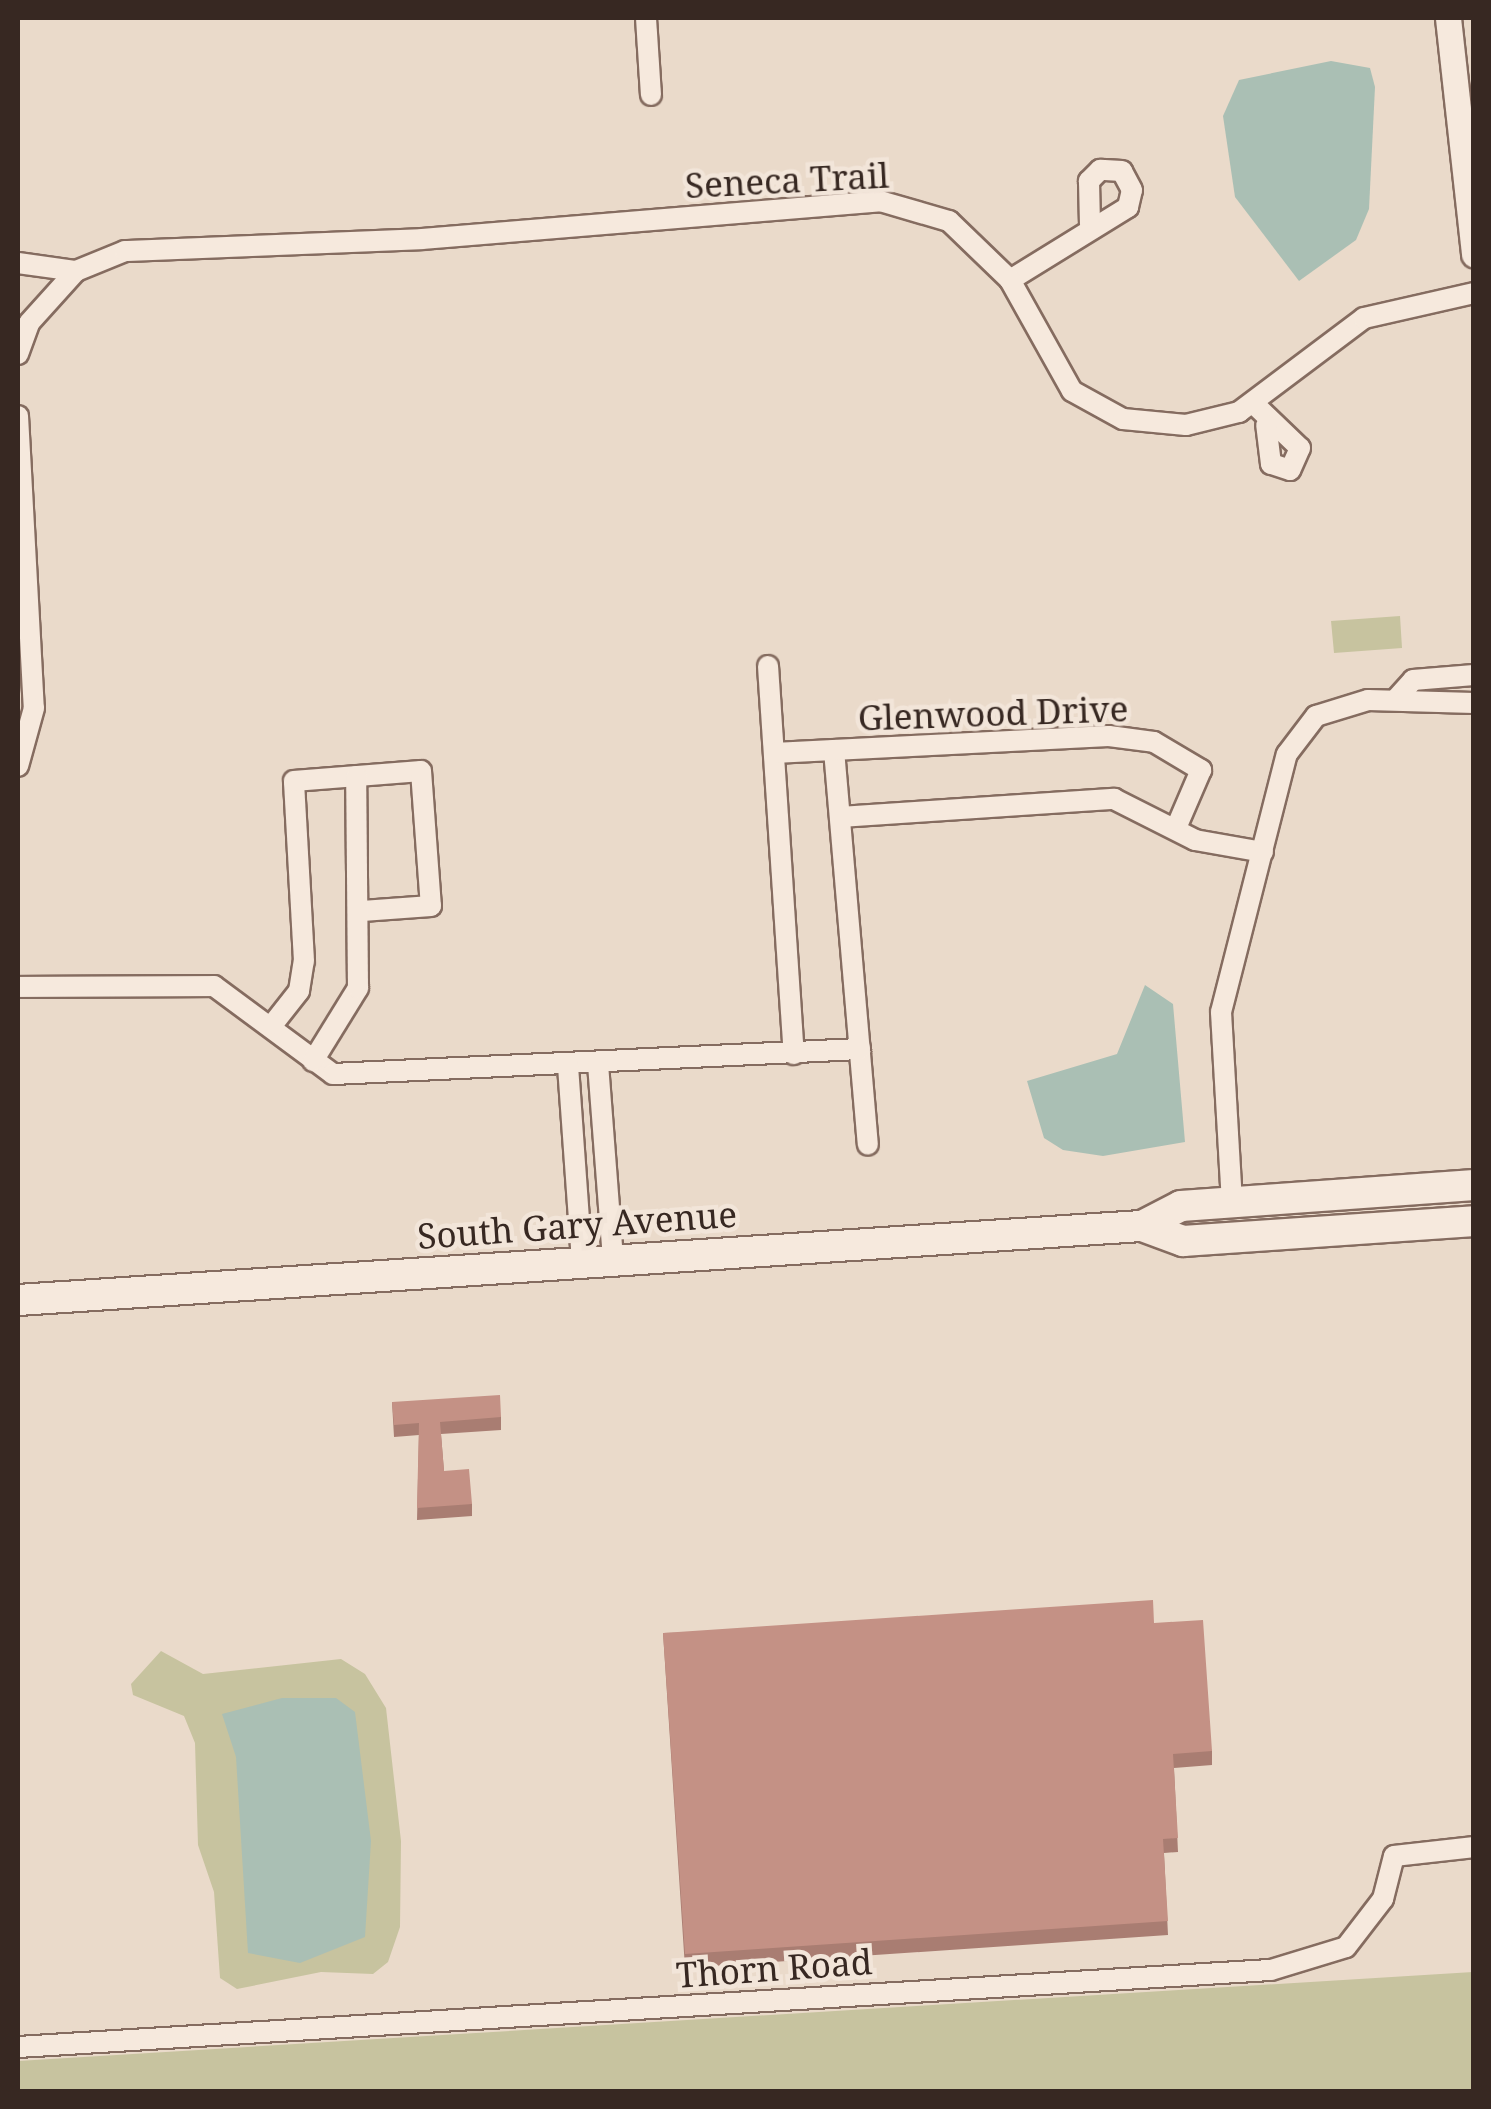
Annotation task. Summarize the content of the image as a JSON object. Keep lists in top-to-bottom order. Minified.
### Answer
{"streets":{"main road":["South Gary Avenue"],"street":["Seneca Trail","Glenwood Drive","Thorn Road"]}}
